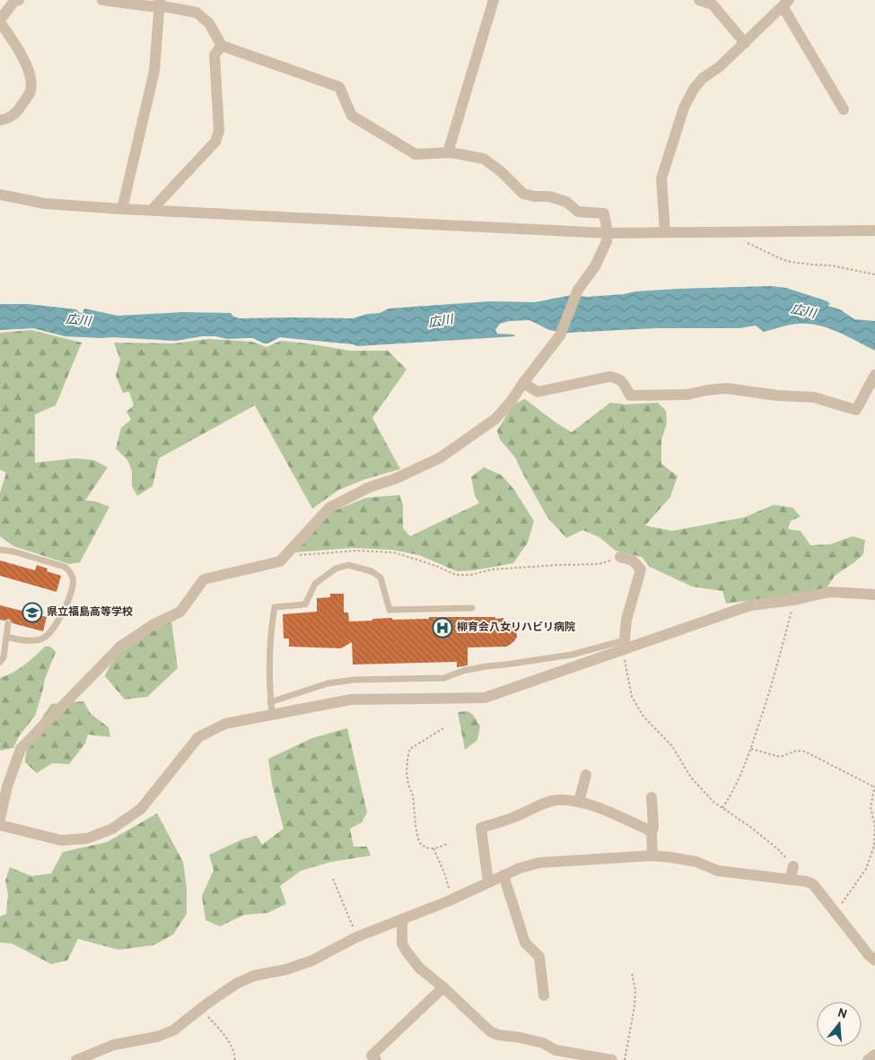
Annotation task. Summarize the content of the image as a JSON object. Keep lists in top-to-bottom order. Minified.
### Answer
{"water":["広川"],"places":{"school or university":["県立福島高等学校"],"hospital":["柳育会八女リハビリ病院"]},"north":"top"}
